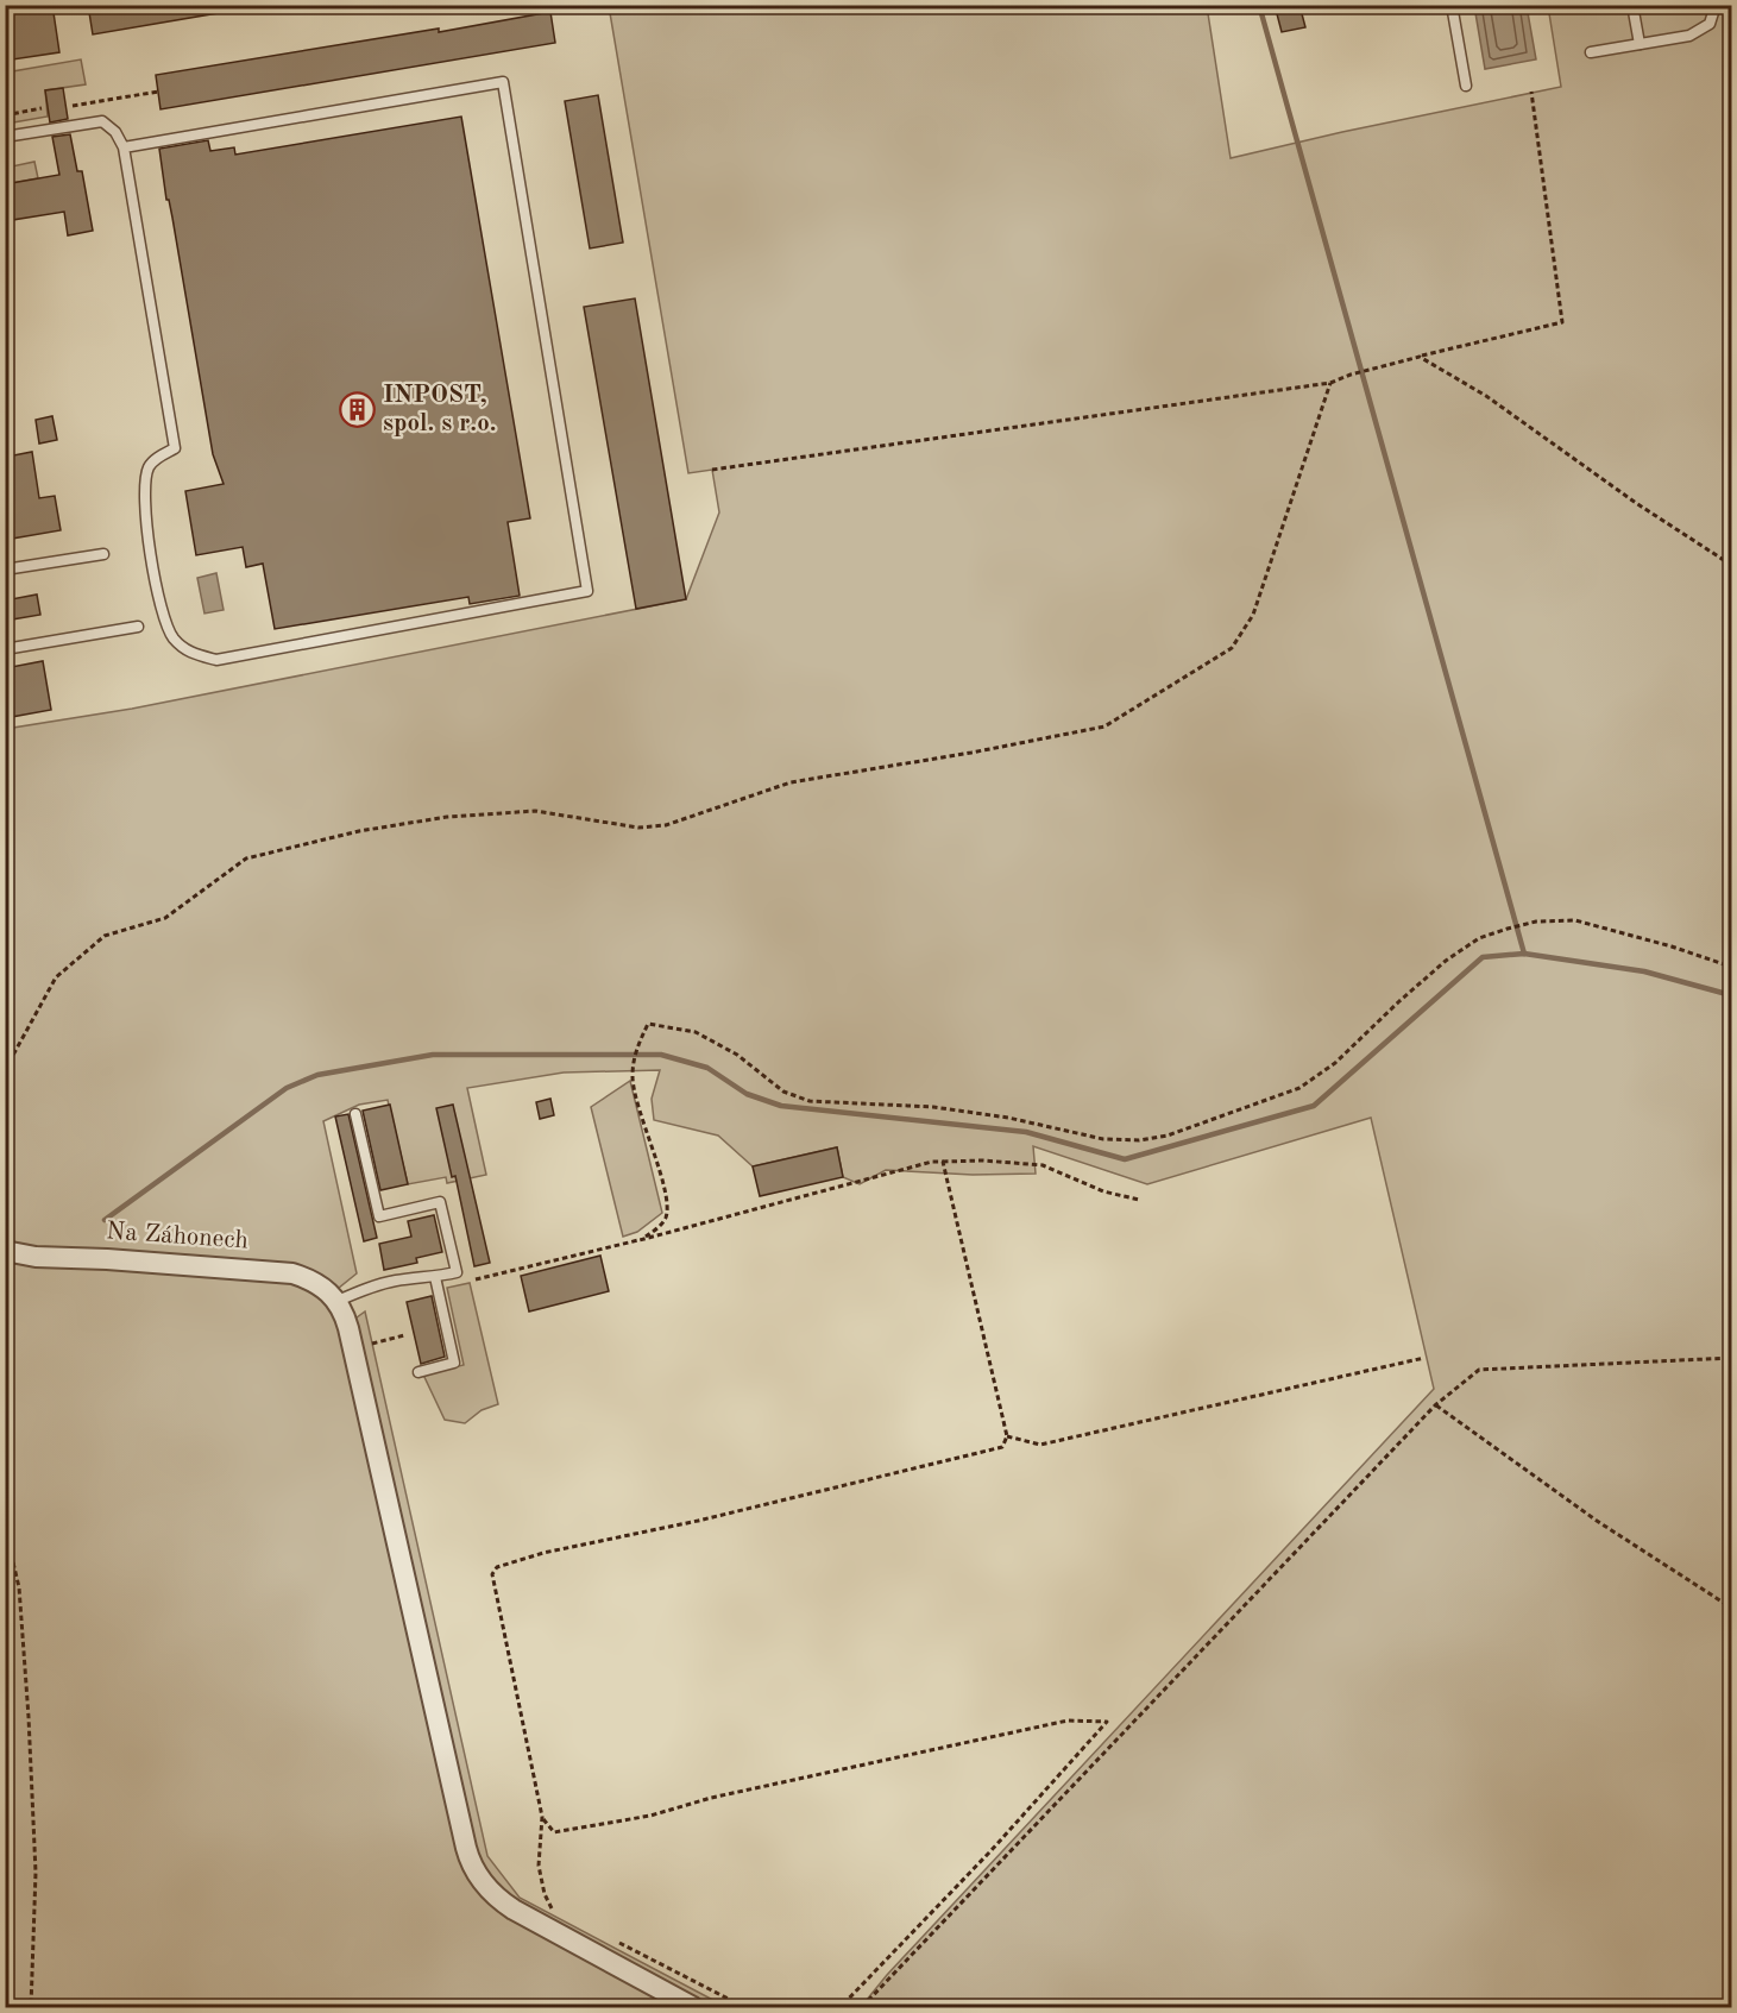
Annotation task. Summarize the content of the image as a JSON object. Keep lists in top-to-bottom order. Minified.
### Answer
{"streets":{"street":["Na Záhonech"]},"places":{"building":["INPOST, spol. s r.o."]}}
